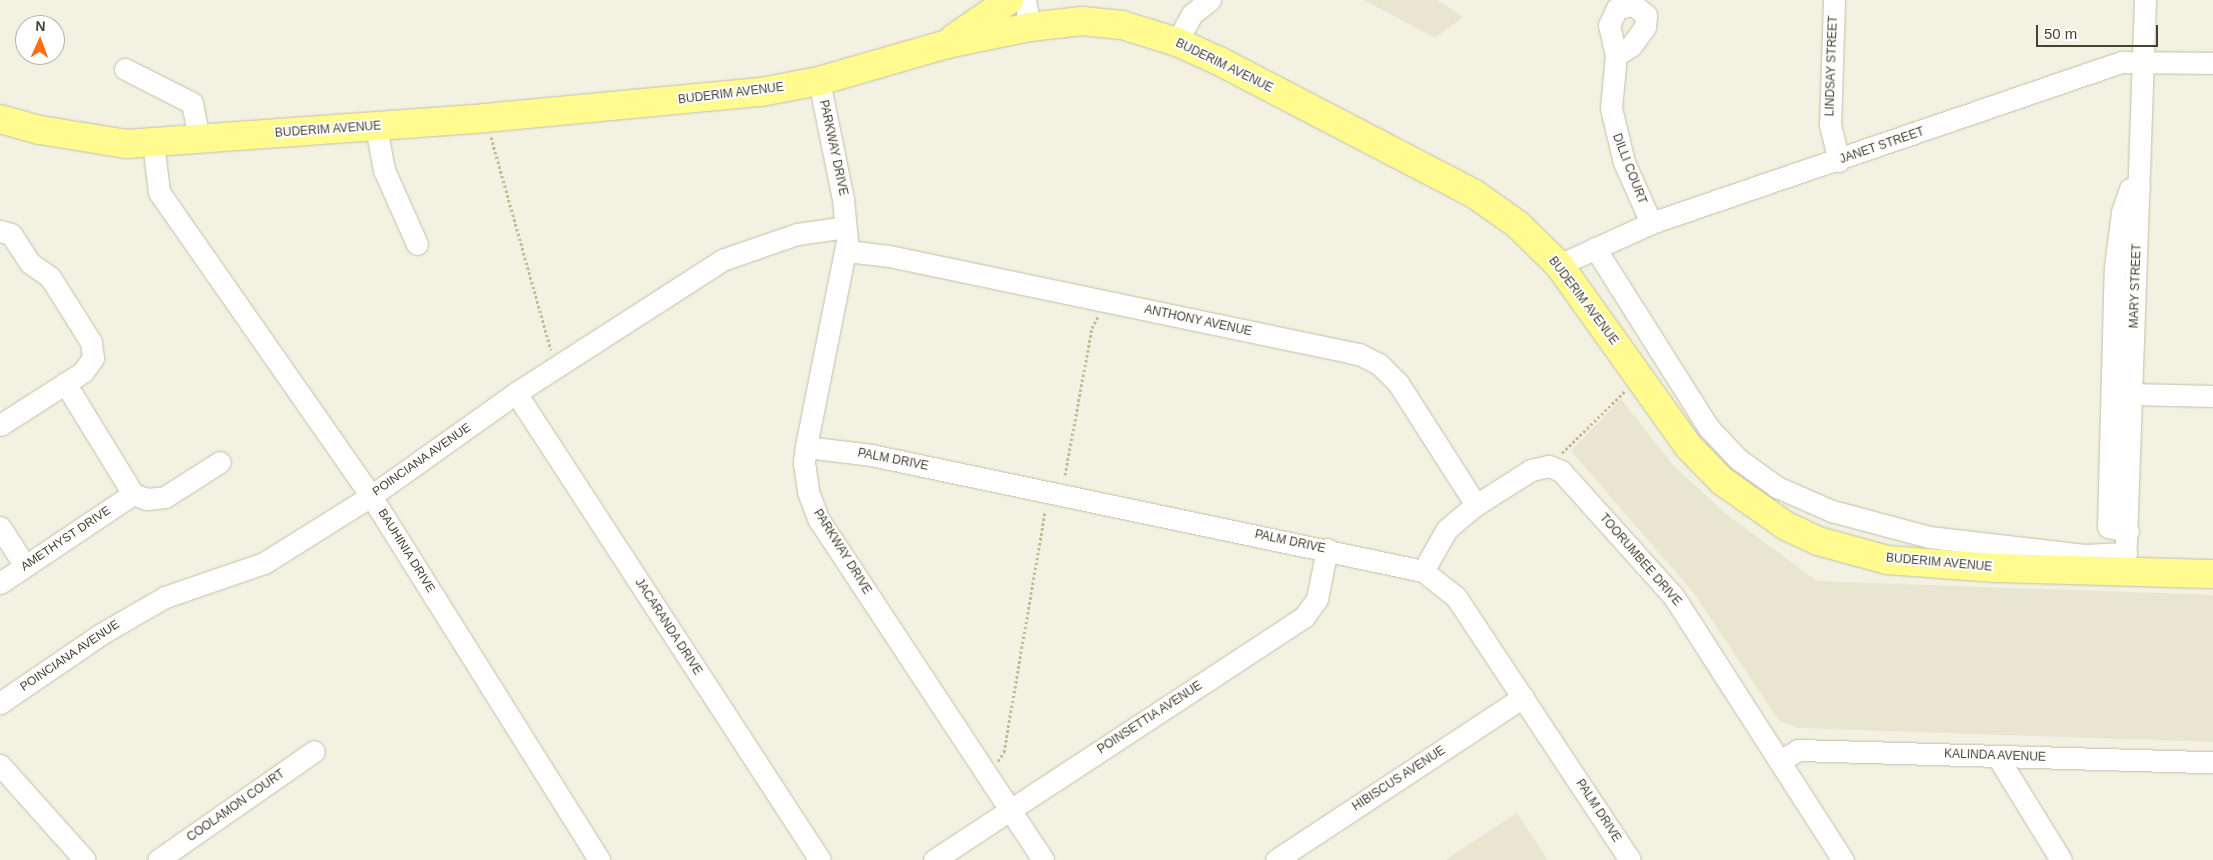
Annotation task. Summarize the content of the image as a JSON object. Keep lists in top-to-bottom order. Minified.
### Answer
{"streets":{"main road":["BUDERIM AVENUE"],"street":["LINDSAY STREET","JANET STREET","PARKWAY DRIVE","DILLI COURT","MARY STREET","ANTHONY AVENUE","POINCIANA AVENUE","PALM DRIVE","AMETHYST DRIVE","BAUHINIA DRIVE","TOORUMBEE DRIVE","JACARANDA DRIVE","POINSETTIA AVENUE","KALINDA AVENUE","HIBISCUS AVENUE","COOLAMON COURT"]},"crossings":[["BUDERIM AVENUE","JANET STREET"],["BUDERIM AVENUE","PARKWAY DRIVE"],["BUDERIM AVENUE","MARY STREET"],["BUDERIM AVENUE","BAUHINIA DRIVE"],["LINDSAY STREET","JANET STREET"],["JANET STREET","DILLI COURT"],["JANET STREET","MARY STREET"],["PARKWAY DRIVE","ANTHONY AVENUE"],["PARKWAY DRIVE","POINCIANA AVENUE"],["PARKWAY DRIVE","PALM DRIVE"],["PARKWAY DRIVE","POINSETTIA AVENUE"],["POINCIANA AVENUE","BAUHINIA DRIVE"],["POINCIANA AVENUE","JACARANDA DRIVE"],["PALM DRIVE","POINSETTIA AVENUE"],["PALM DRIVE","HIBISCUS AVENUE"],["TOORUMBEE DRIVE","KALINDA AVENUE"]],"scale_bar":"50 m","north":"top"}
